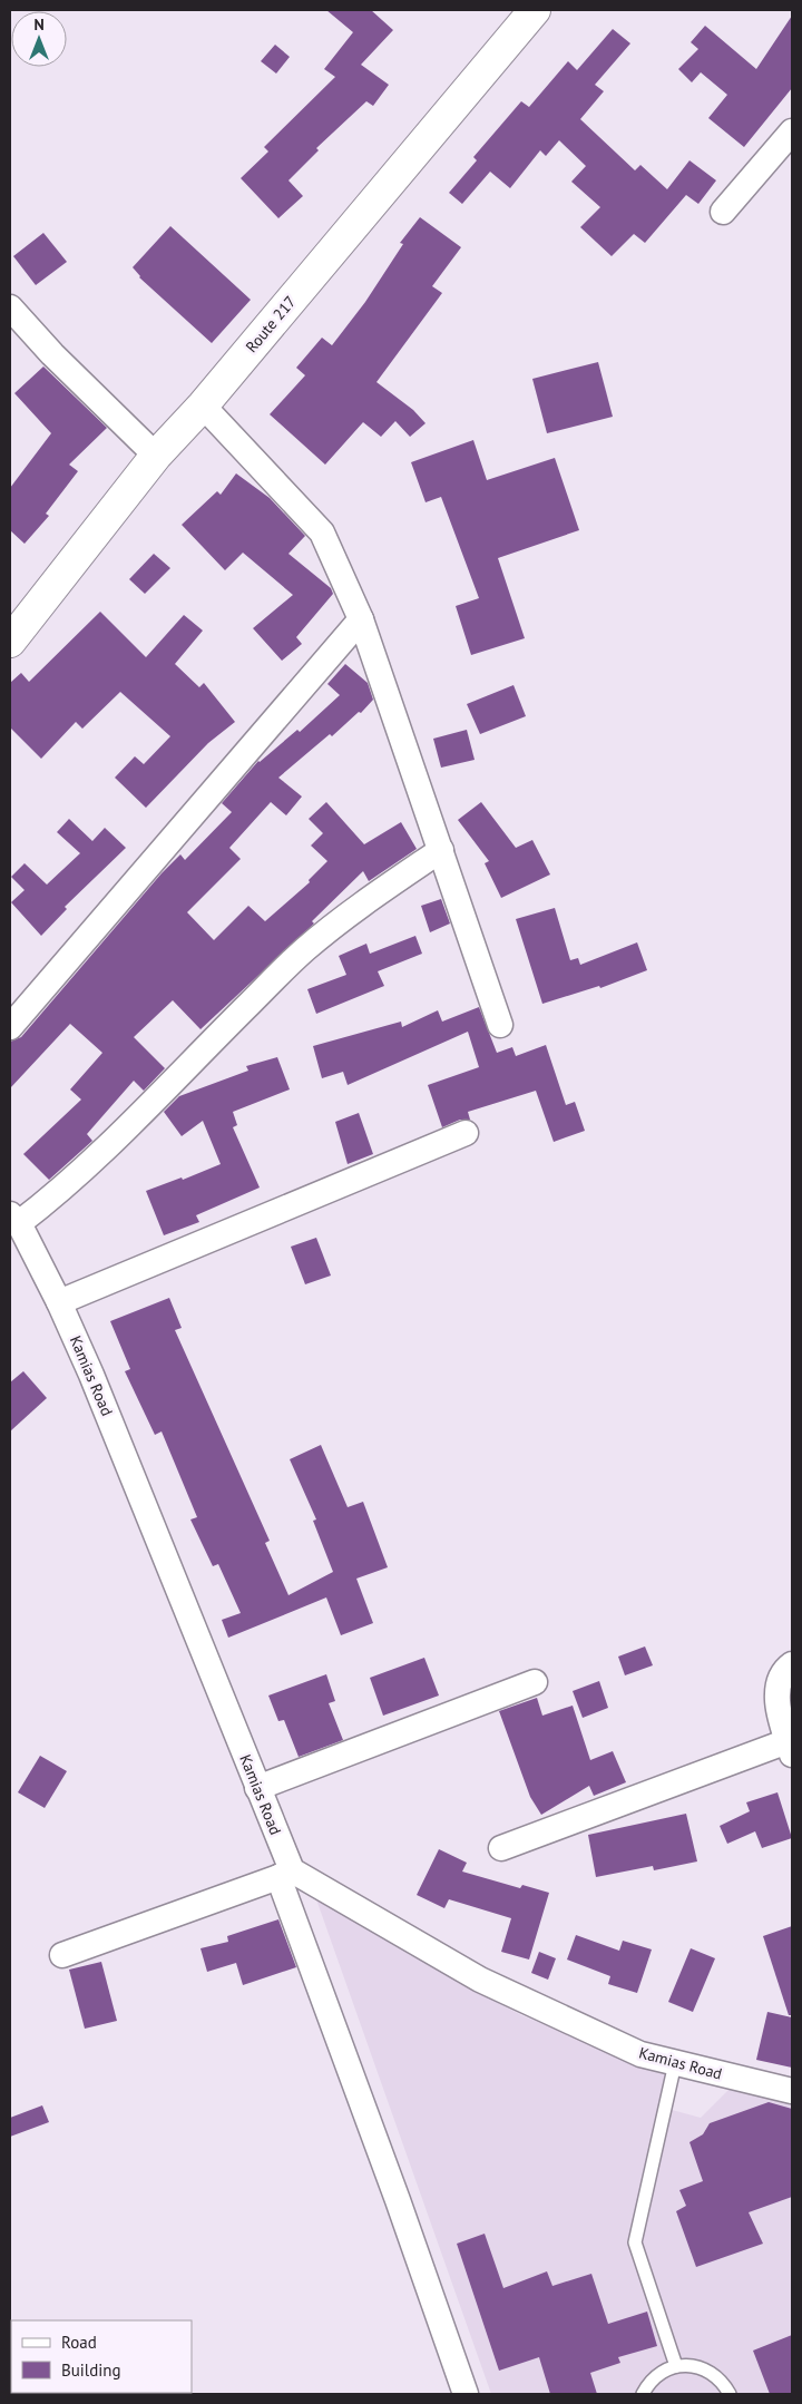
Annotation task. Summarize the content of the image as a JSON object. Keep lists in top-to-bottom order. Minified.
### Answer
{"streets":{"main road":["Route 217"],"street":["Kamias Road"]},"legend":["Road","Building"],"north":"top"}
